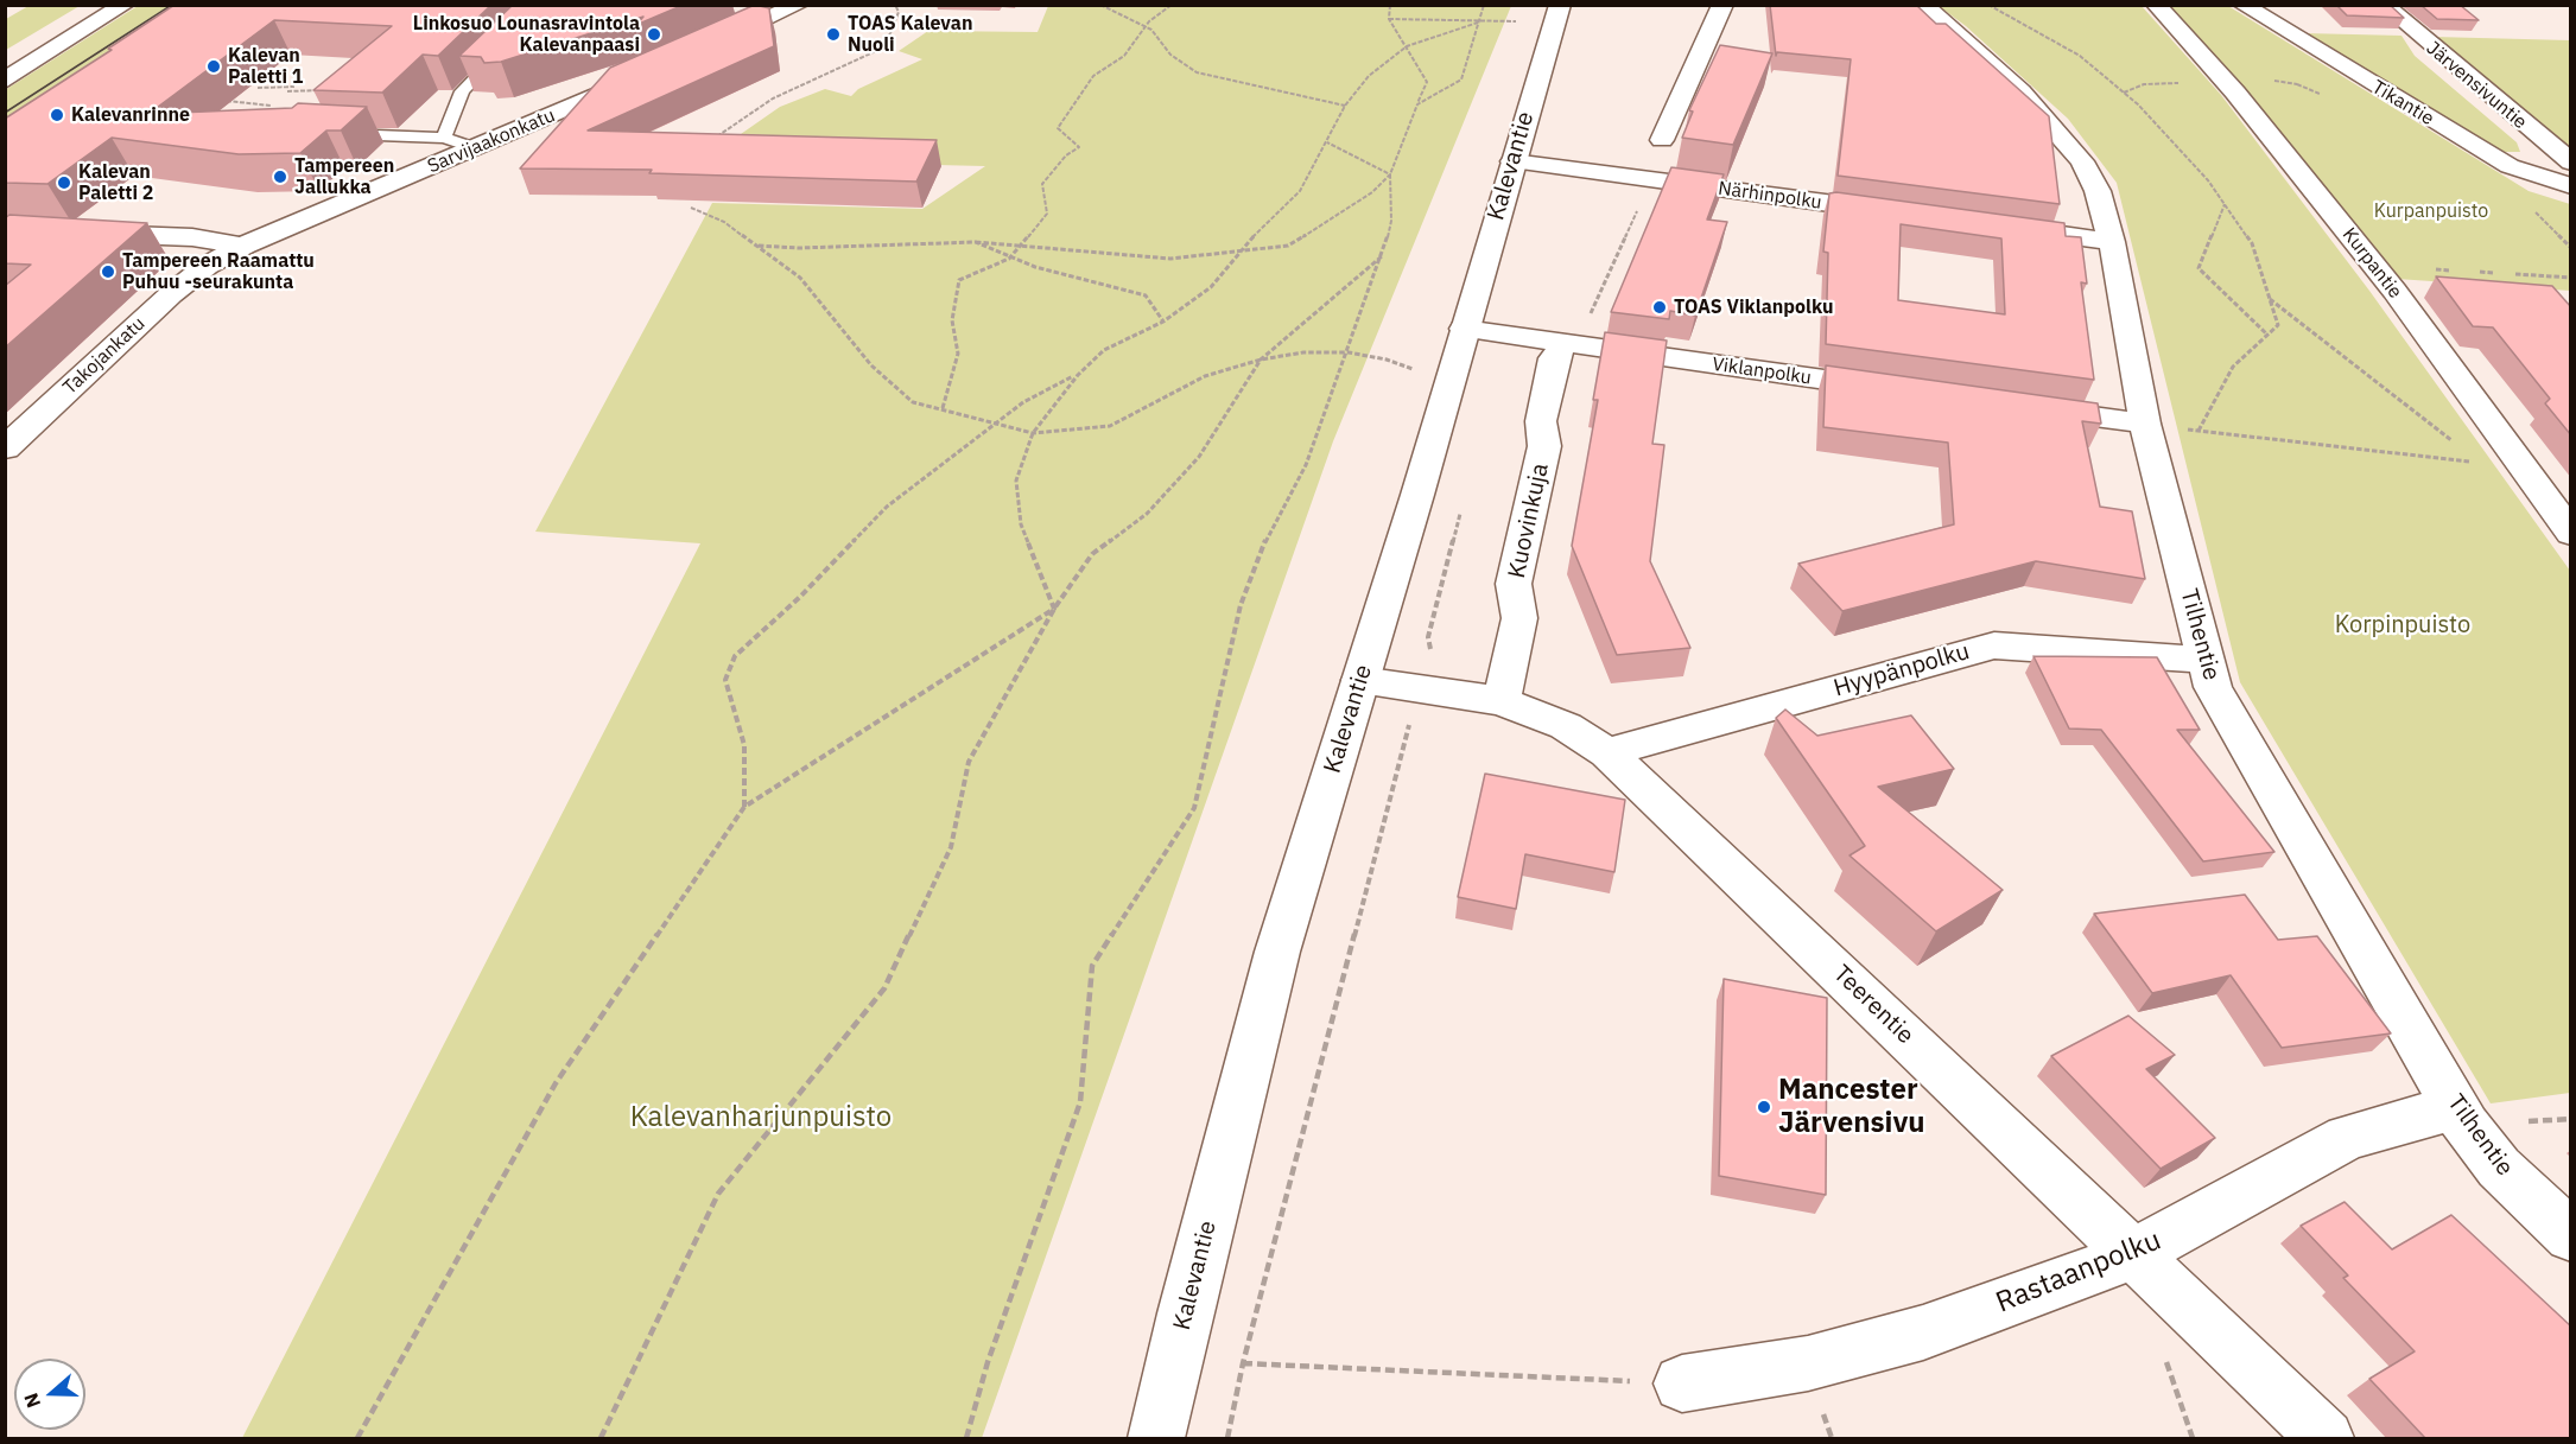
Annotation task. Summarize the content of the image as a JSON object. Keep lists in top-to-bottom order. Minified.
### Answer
{"streets":{"street":["Järvensivuntie","Tikantie","Sarvijaakonkatu","Kalevantie","Närhinpolku","Kurpantie","Takojankatu","Viklanpolku","Kuovinkuja","Tilhentie","Hyypänpolku","Teerentie","Rastaanpolku"]},"crossings":[["Sarvijaakonkatu","Takojankatu"],["Kalevantie","Närhinpolku"],["Kalevantie","Viklanpolku"],["Kalevantie","Teerentie"],["Viklanpolku","Kuovinkuja"],["Kuovinkuja","Teerentie"],["Tilhentie","Hyypänpolku"],["Tilhentie","Rastaanpolku"],["Hyypänpolku","Teerentie"],["Teerentie","Rastaanpolku"]],"parks":["Kurpanpuisto","Korpinpuisto","Kalevanharjunpuisto"],"places":["Linkosuo Lounasravintola Kalevanpaasi","TOAS Kalevan Nuoli","Kalevan Paletti 1","Kalevanrinne","Tampereen Jallukka","Kalevan Paletti 2","Tampereen Raamattu Puhuu -seurakunta","TOAS Viklanpolku","Mancester Järvensivu"],"north":"left"}
